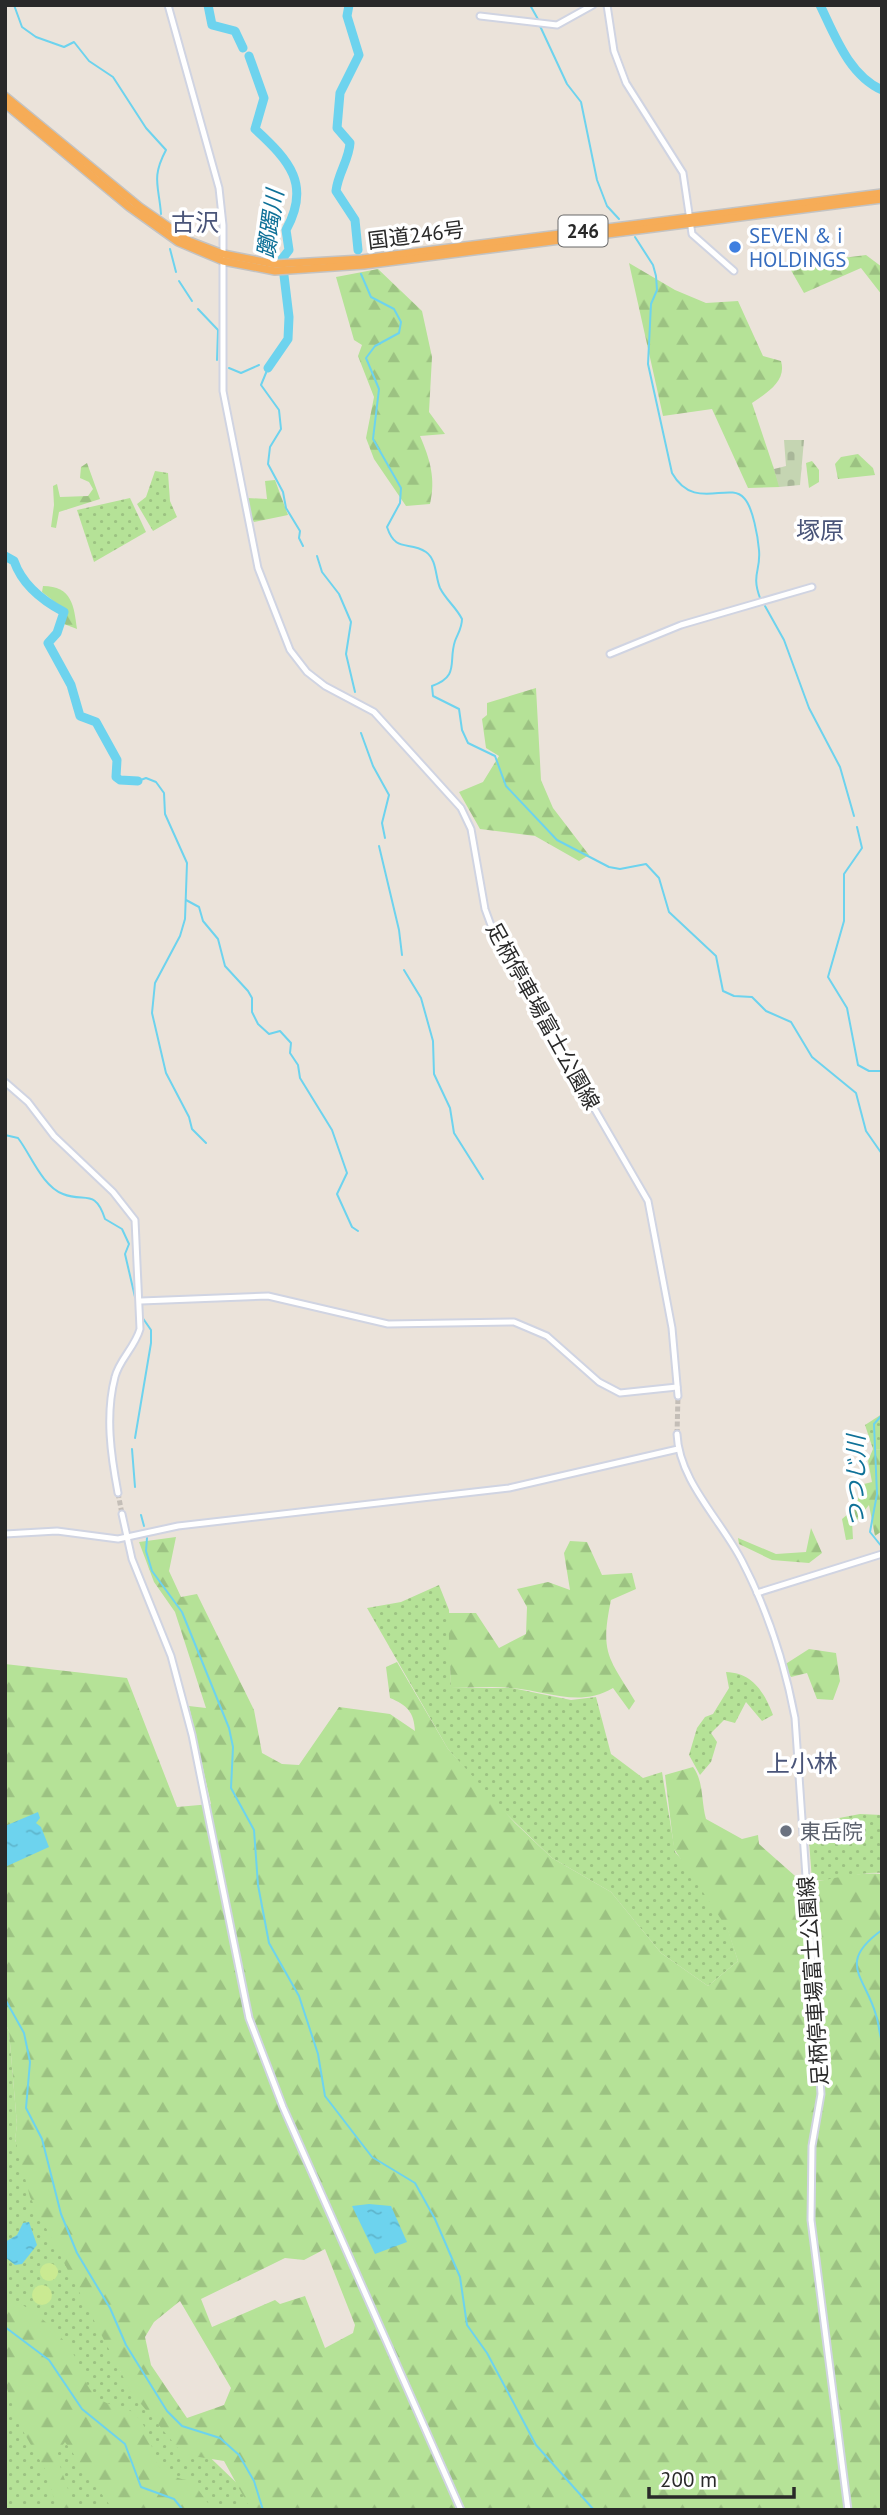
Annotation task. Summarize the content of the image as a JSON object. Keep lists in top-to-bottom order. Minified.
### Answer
{"streets":{"highway":["246","国道246号"],"street":["足柄停車場富士公園線"]},"crossings":[["国道246号","足柄停車場富士公園線"]],"districts":["古沢","塚原","上小林"],"water":["躑躅川","つつじ川"],"places":["SEVEN & i HOLDINGS","東岳院"],"scale_bar":"200 m"}
